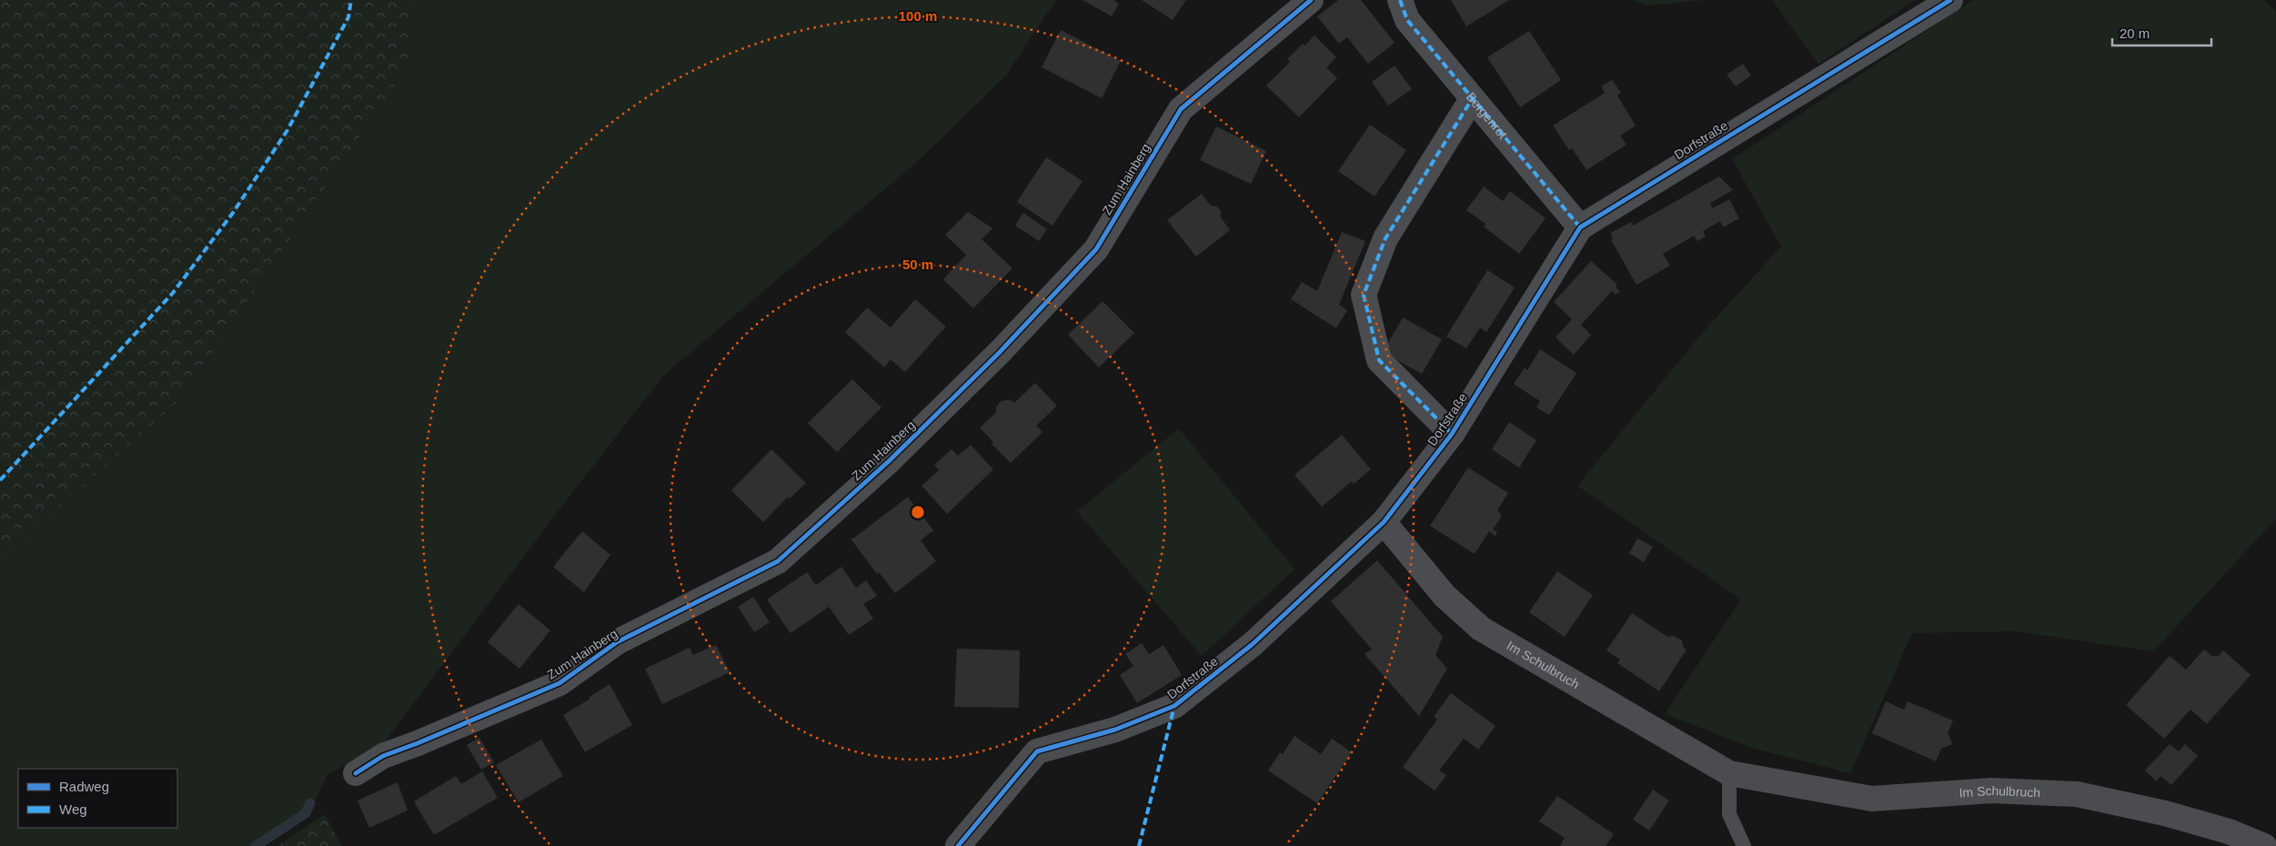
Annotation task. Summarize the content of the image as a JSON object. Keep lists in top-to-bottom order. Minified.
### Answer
{"streets":{"street":["Bergenrot","Dorfstraße","Zum Hainberg","Im Schulbruch"]},"crossings":[["Bergenrot","Dorfstraße"],["Dorfstraße","Im Schulbruch"]],"legend":["Radweg","Weg"],"scale_bar":"20 m","rings":["100 m","50 m"]}
